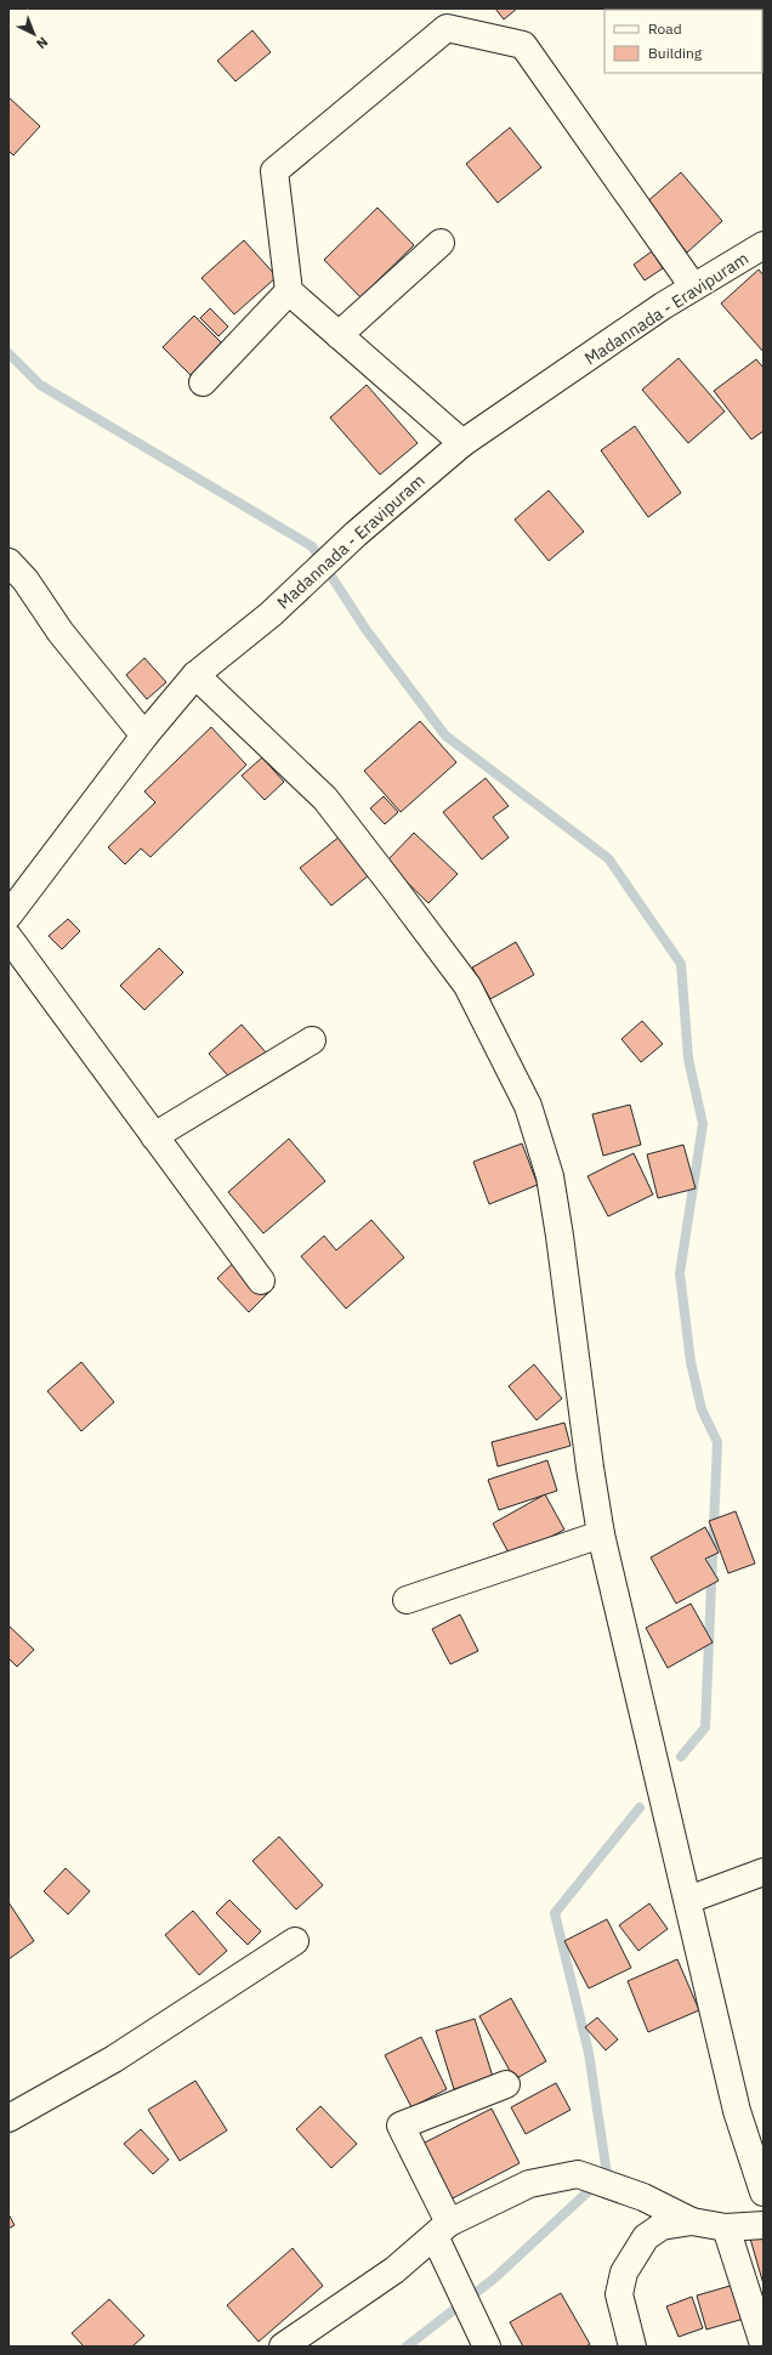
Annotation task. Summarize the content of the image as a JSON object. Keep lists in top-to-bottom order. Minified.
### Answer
{"streets":{"street":["Madannada - Eravipuram"]},"legend":["Road","Building"],"north":"bottom right"}
